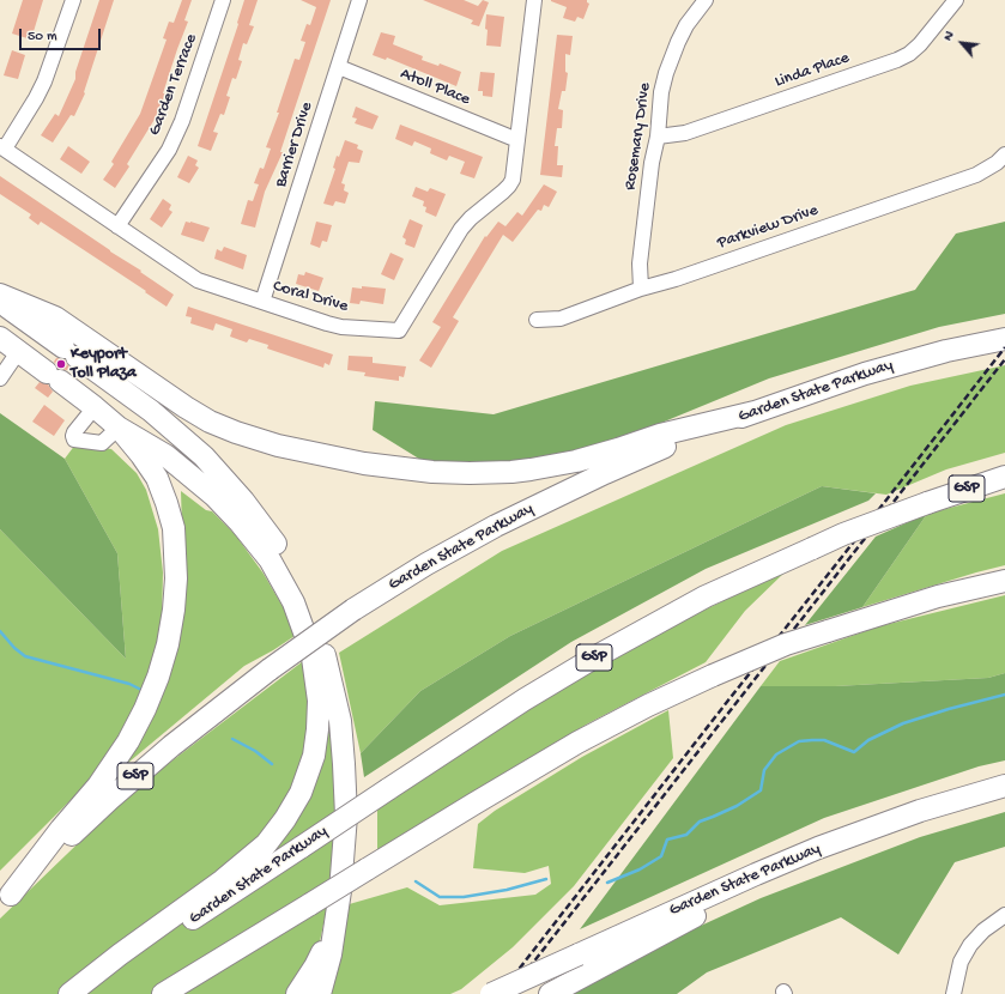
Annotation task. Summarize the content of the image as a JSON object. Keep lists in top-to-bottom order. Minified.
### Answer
{"streets":{"highway":["Garden State Parkway","GSP"],"street":["Linda Place","Garden Terrace","Atoll Place","Rosemary Drive","Barrier Drive","Parkview Drive","Coral Drive"]},"crossings":[["Linda Place","Rosemary Drive"],["Garden Terrace","Coral Drive"],["Atoll Place","Barrier Drive"],["Atoll Place","Coral Drive"],["Rosemary Drive","Parkview Drive"],["Barrier Drive","Coral Drive"]],"places":["Keyport Toll Plaza"],"scale_bar":"50 m","north":"top left"}
